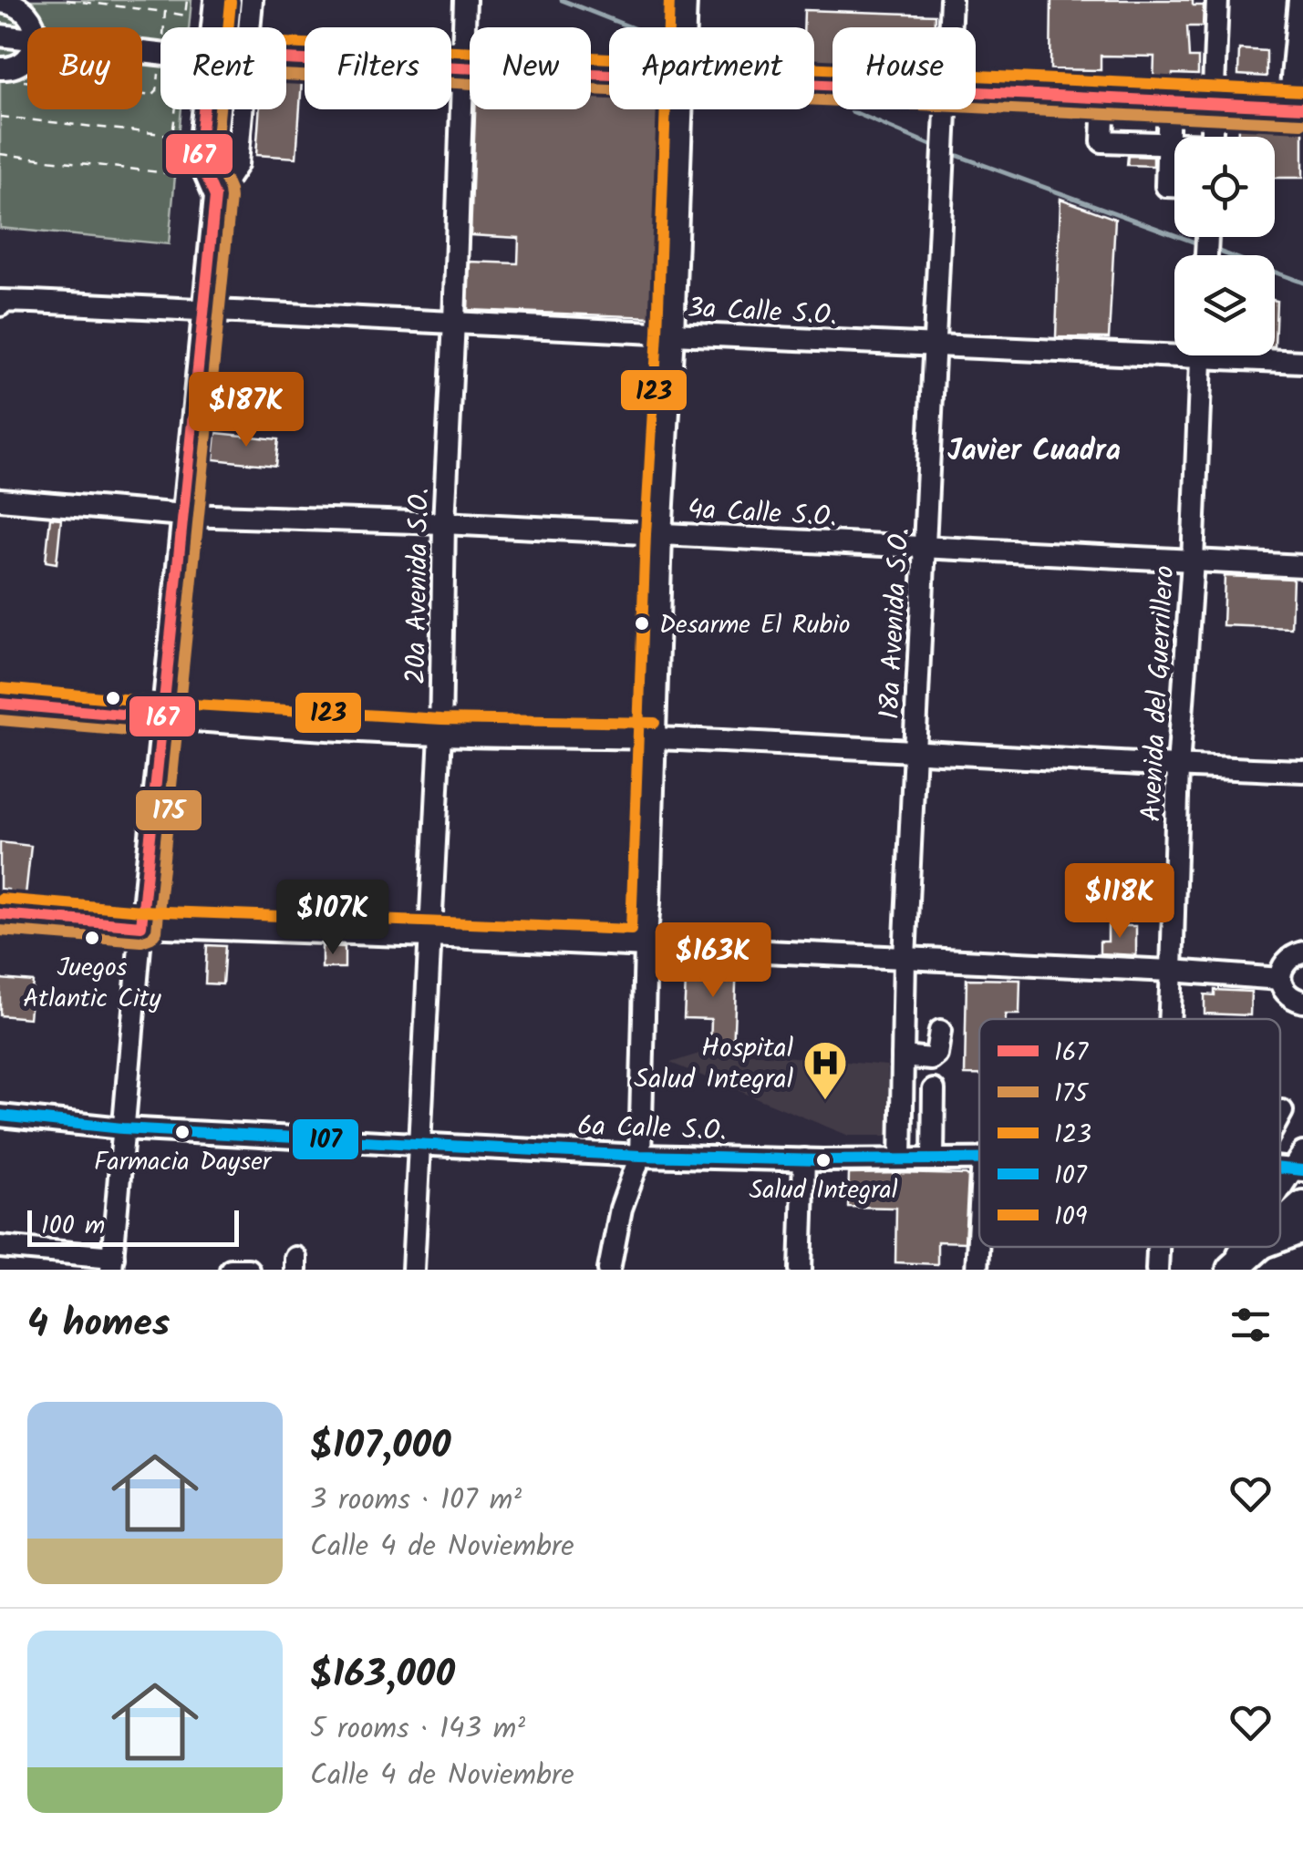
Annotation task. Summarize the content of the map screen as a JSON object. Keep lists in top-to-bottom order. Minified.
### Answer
{"streets":{"street":["3a Calle S.O.","4a Calle S.O.","20a Avenida S.O.","18a Avenida S.O.","Avenida del Guerrillero","6a Calle S.O."]},"crossings":[["3a Calle S.O.","20a Avenida S.O."],["3a Calle S.O.","18a Avenida S.O."],["4a Calle S.O.","20a Avenida S.O."],["4a Calle S.O.","18a Avenida S.O."],["4a Calle S.O.","Avenida del Guerrillero"],["20a Avenida S.O.","6a Calle S.O."],["18a Avenida S.O.","6a Calle S.O."]],"districts":["Javier Cuadra"],"places":{"other":["Desarme El Rubio","Juegos Atlantic City","Farmacia Dayser","Salud Integral"],"hospital":["Hospital Salud Integral"]},"lines":["transit line 123","transit line 109","transit line 167","transit line 175","transit line 107"],"legend":["167","175","123","107","109"],"scale_bar":"100 m","page":{"chip":["Buy","Rent","Filters","New","Apartment","House"],"price":["$187K","$118K","$107K","$163K"],"scale":"100 m","heading":"4 homes","list":[{"name":"$107,000","note":"3 rooms · 107 m² · Calle 4 de Noviembre"},{"name":"$163,000","note":"5 rooms · 143 m² · Calle 4 de Noviembre"}]}}
